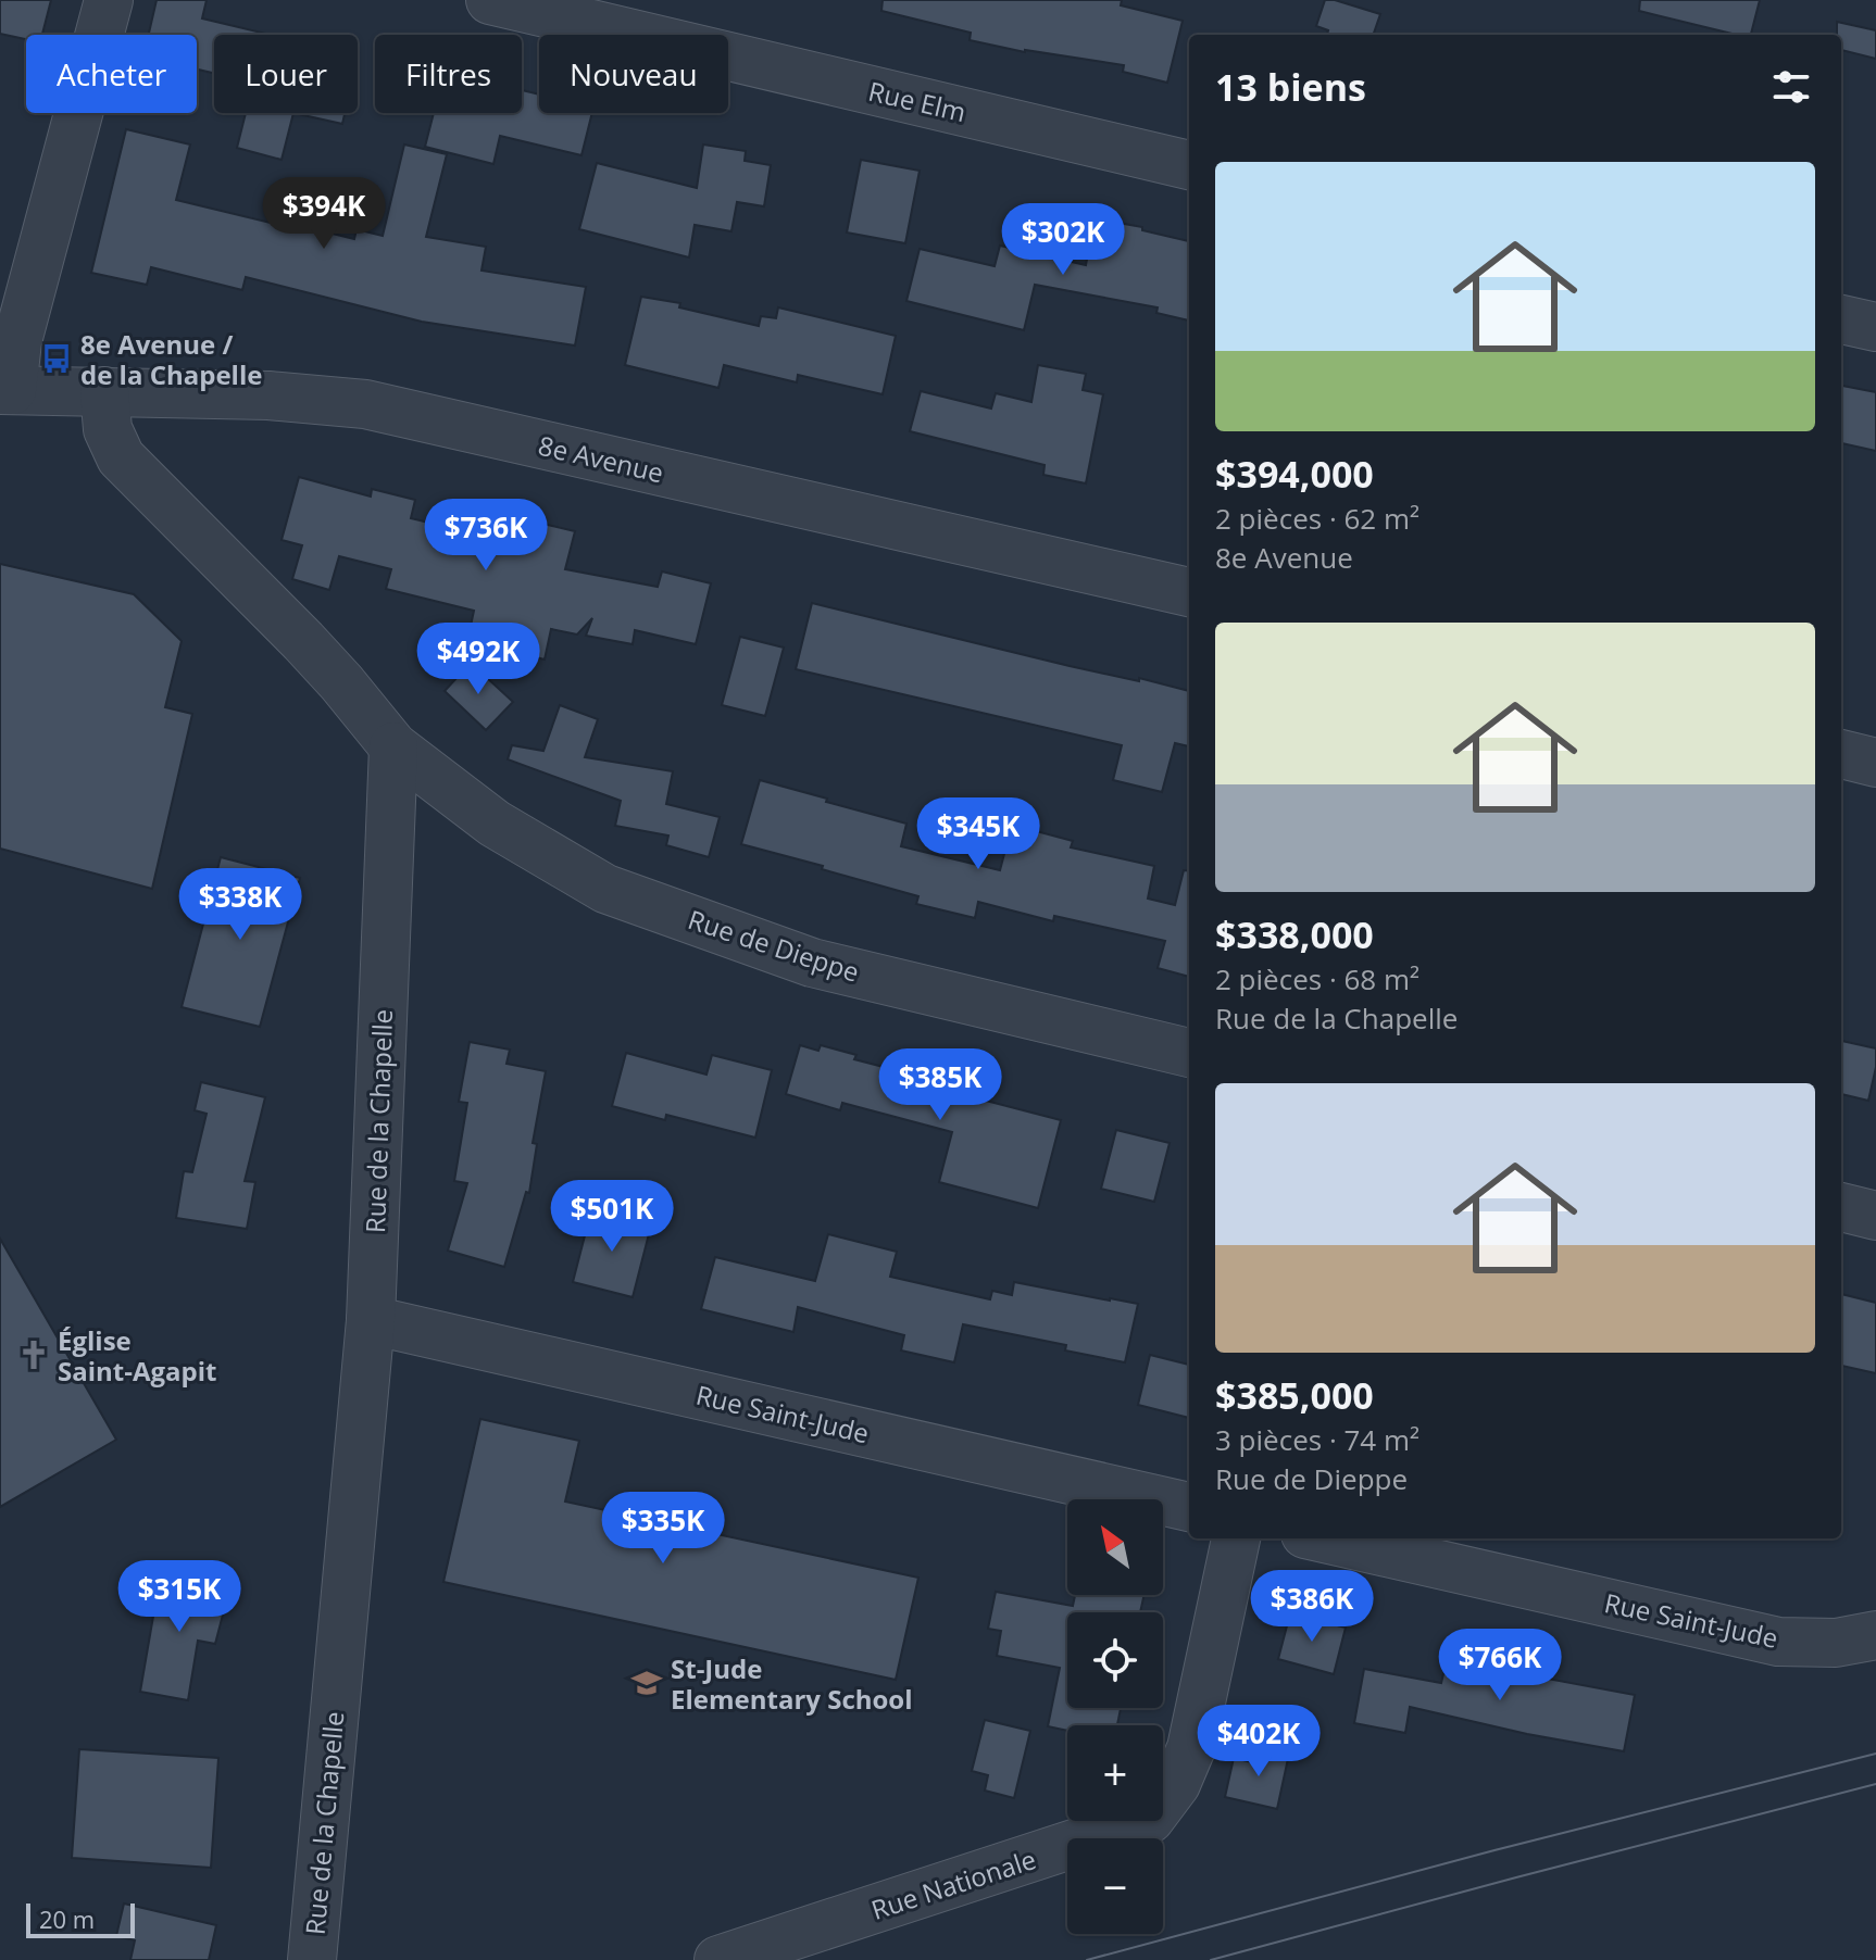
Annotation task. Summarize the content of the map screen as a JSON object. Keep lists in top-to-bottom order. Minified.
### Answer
{"streets":{"street":["Rue Elm","8e Avenue","Rue de Dieppe","Rue de la Chapelle","Rue Saint-Jude","Rue Nationale"]},"crossings":[["Rue de Dieppe","Rue de la Chapelle"],["Rue de la Chapelle","Rue Saint-Jude"]],"places":{"bus stop":["8e Avenue / de la Chapelle"],"church":["Église Saint-Agapit"],"school or university":["St-Jude Elementary School"]},"scale_bar":"20 m","north":"top left","page":{"chip":["Acheter","Louer","Filtres","Nouveau"],"heading":"13 biens","list":[{"name":"$394,000","note":"2 pièces · 62 m² · 8e Avenue"},{"name":"$338,000","note":"2 pièces · 68 m² · Rue de la Chapelle"},{"name":"$385,000","note":"3 pièces · 74 m² · Rue de Dieppe"}],"price":["$394K","$302K","$736K","$492K","$345K","$338K","$385K","$501K","$335K","$315K","$386K","$766K","$402K"],"map_buttons":["+","−"],"scale":"20 m"}}
